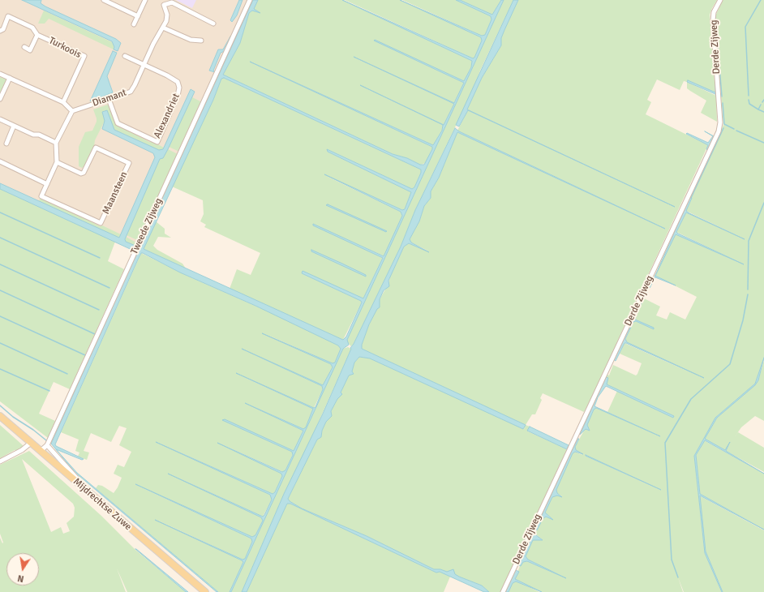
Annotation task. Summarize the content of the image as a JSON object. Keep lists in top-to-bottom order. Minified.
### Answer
{"streets":{"main road":["Mijdrechtse Zuwe"],"street":["Derde Zijweg","Turkoois","Diamant","Alexandriet","Maansteen","Tweede Zijweg"]},"crossings":[["Diamant","Alexandriet"],["Tweede Zijweg","Mijdrechtse Zuwe"]],"north":"bottom"}
